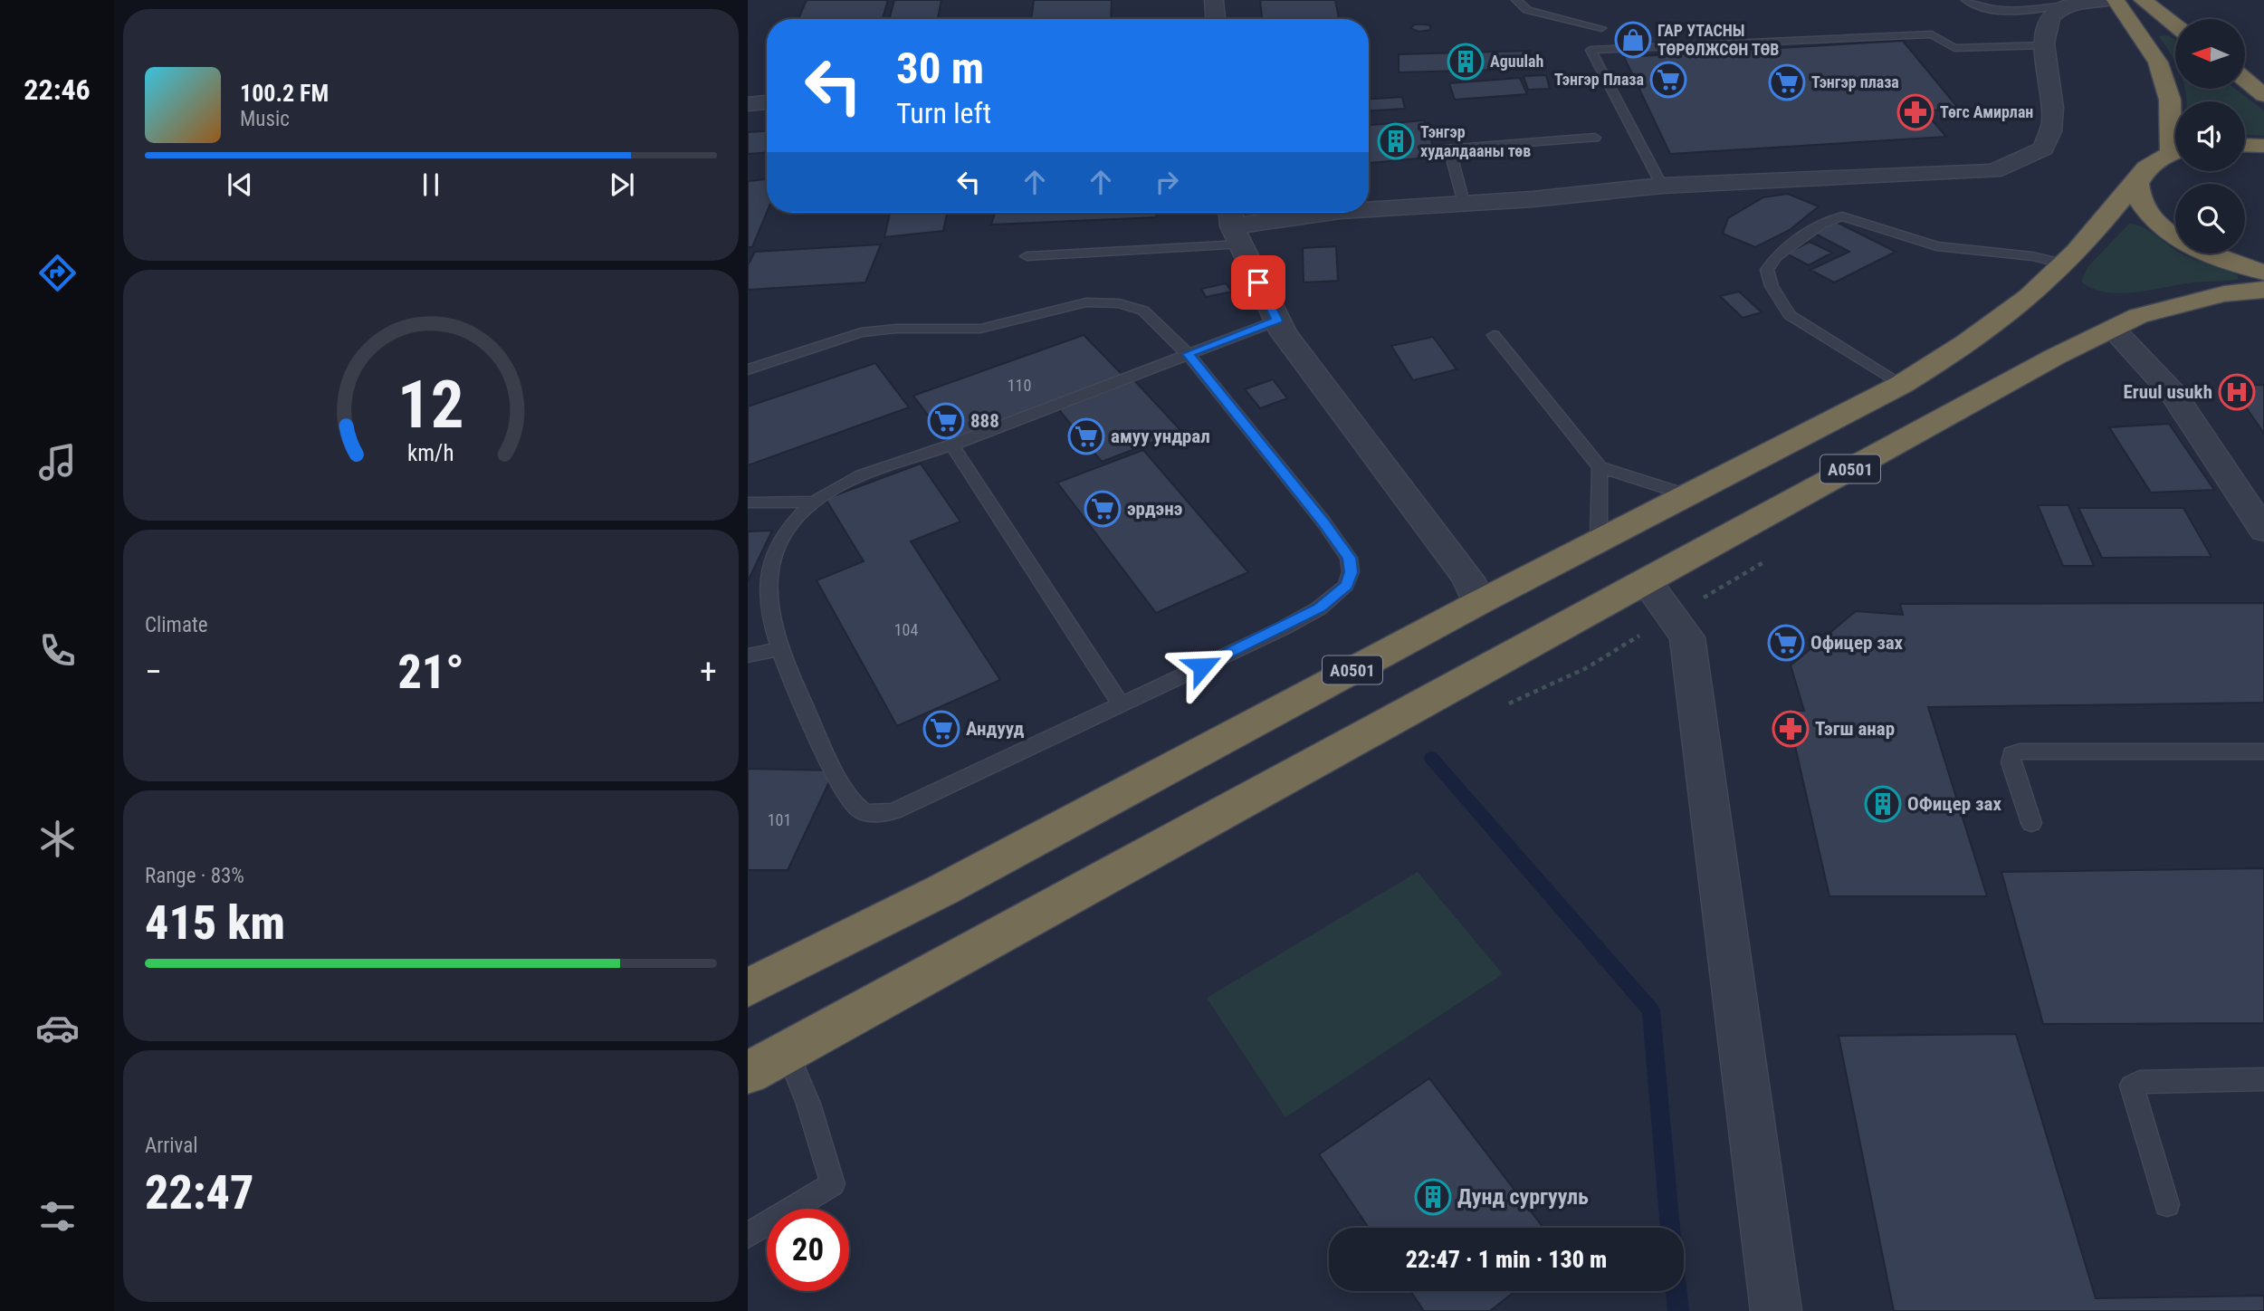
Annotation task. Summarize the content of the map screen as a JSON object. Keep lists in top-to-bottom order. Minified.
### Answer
{"streets":{"highway":["A0501"]},"places":{"shop":["ГАР УТАСНЫ ТӨРӨЛЖСӨН ТӨВ"],"building":["Aguulah","Тэнгэр худалдааны төв","ОФицер зах","Дунд сургууль"],"supermarket":["Тэнгэр Плаза","Тэнгэр плаза","888","амуу ундрал","эрдэнэ","Офицер зах","Андууд"],"pharmacy":["Төгс Амирлан","Тэгш анар"],"hospital":["Eruul usukh"]},"house_numbers":["110","104","101"],"north":"left","page":{"tabs":"22:46","turn":["30 m","Turn left"],"song":["100.2 FM","Music"],"tile":["Climate",["Range · 83%","415 km"],["Arrival","22:47"]],"heat":["−","21°","+"],"limit":"20","trip":"22:47 · 1 min · 130 m","gauge":["12","km/h"]}}
